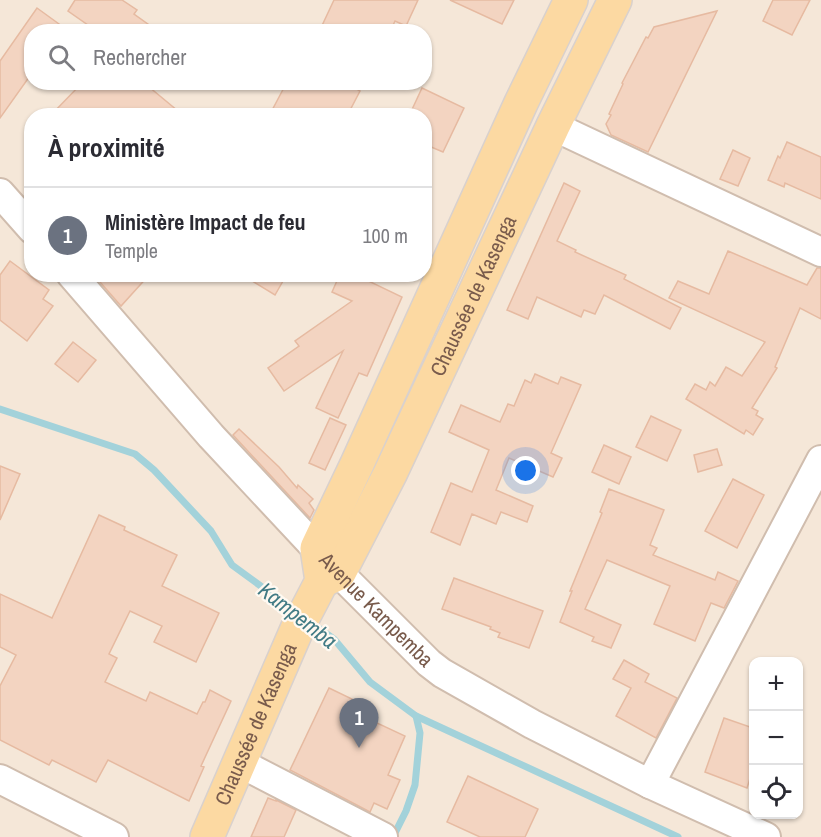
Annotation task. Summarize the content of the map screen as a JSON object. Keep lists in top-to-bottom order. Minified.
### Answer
{"streets":{"main road":["Chaussée de Kasenga"],"street":["Avenue Kampemba"]},"crossings":[["Chaussée de Kasenga","Avenue Kampemba"]],"water":["Kampemba"],"page":{"search":"Rechercher","heading":"À proximité","list":[{"mark":"1","name":"Ministère Impact de feu","note":"Temple","value":"100 m"}],"map_buttons":["+","−"],"pins":"1"}}
